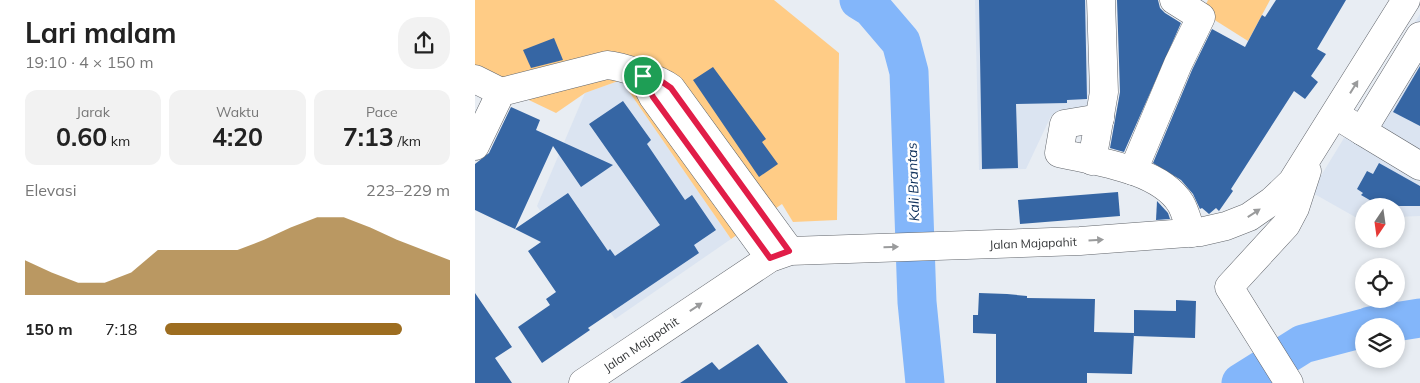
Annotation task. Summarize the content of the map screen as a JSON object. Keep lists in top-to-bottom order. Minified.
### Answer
{"streets":{"street":["Jalan Majapahit"]},"one_way":["Jalan Majapahit"],"water":["Kali Brantas"],"north":"bottom","page":{"heading":["Lari malam","19:10 · 4 × 150 m"],"stats":[["Jarak","0.60 km"],["Waktu","4:20"],["Pace","7:13 /km"]],"chart":["Elevasi","223–229 m"],"list":[{"name":"150 m","note":"7:18"}]}}
